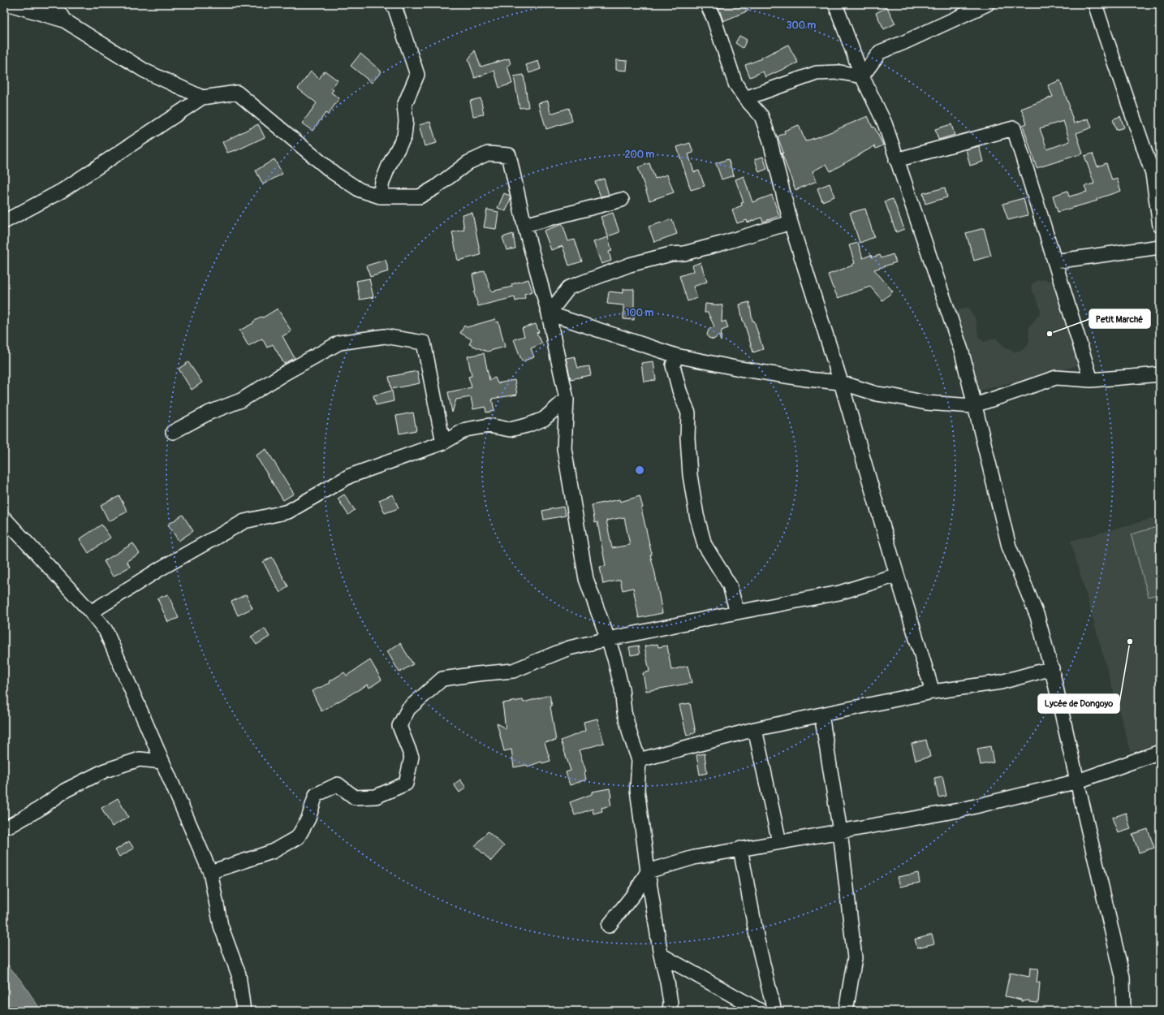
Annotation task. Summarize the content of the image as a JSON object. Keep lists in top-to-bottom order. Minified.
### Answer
{"places":["Petit Marché","Lycée de Dongoyo"],"rings":["300 m","200 m","100 m"]}
